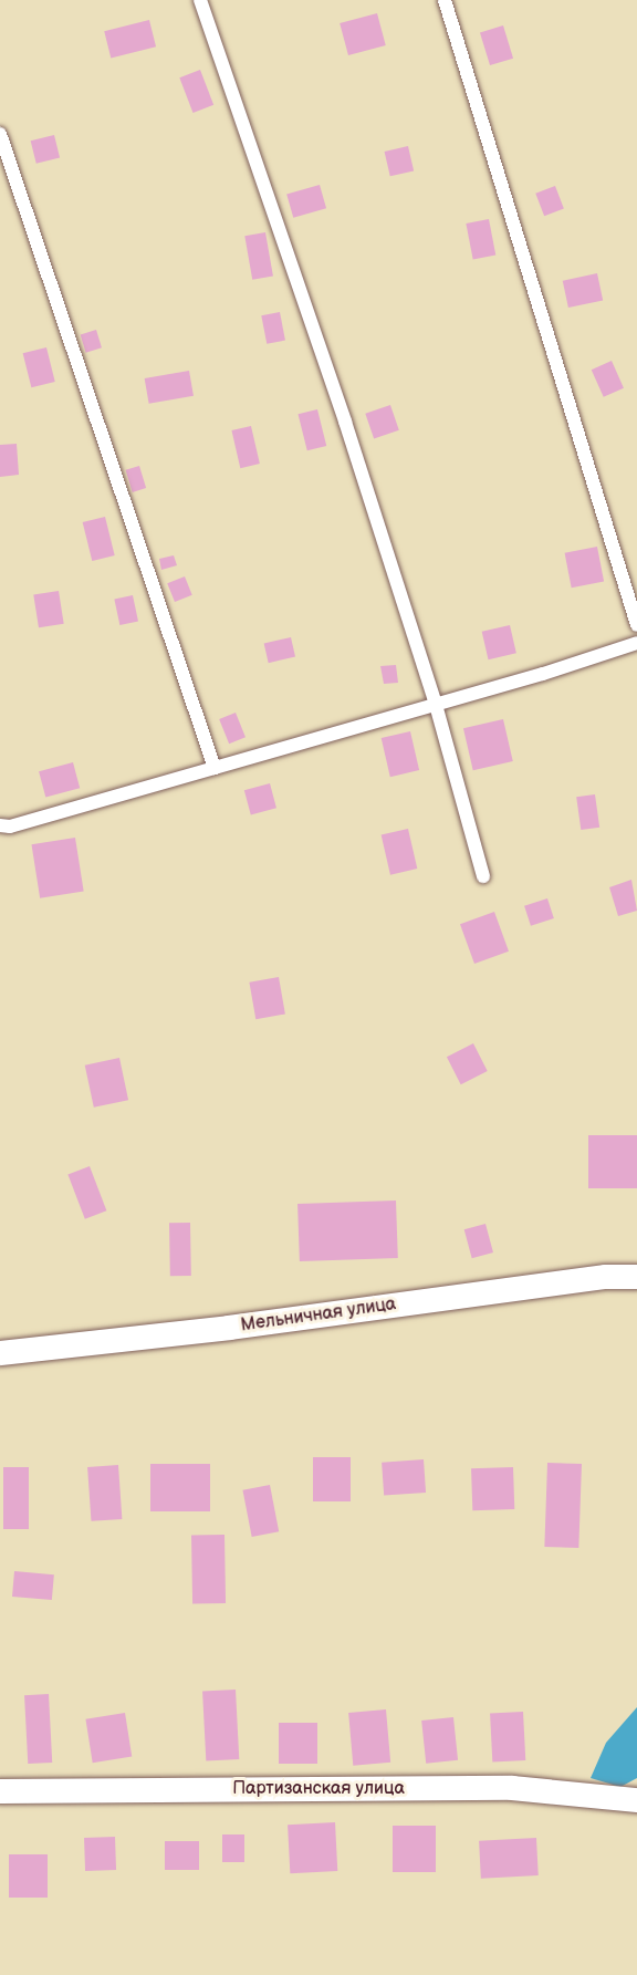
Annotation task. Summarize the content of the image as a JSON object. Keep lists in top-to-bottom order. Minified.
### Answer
{"streets":{"street":["Мельничная улица","Партизанская улица"]}}
